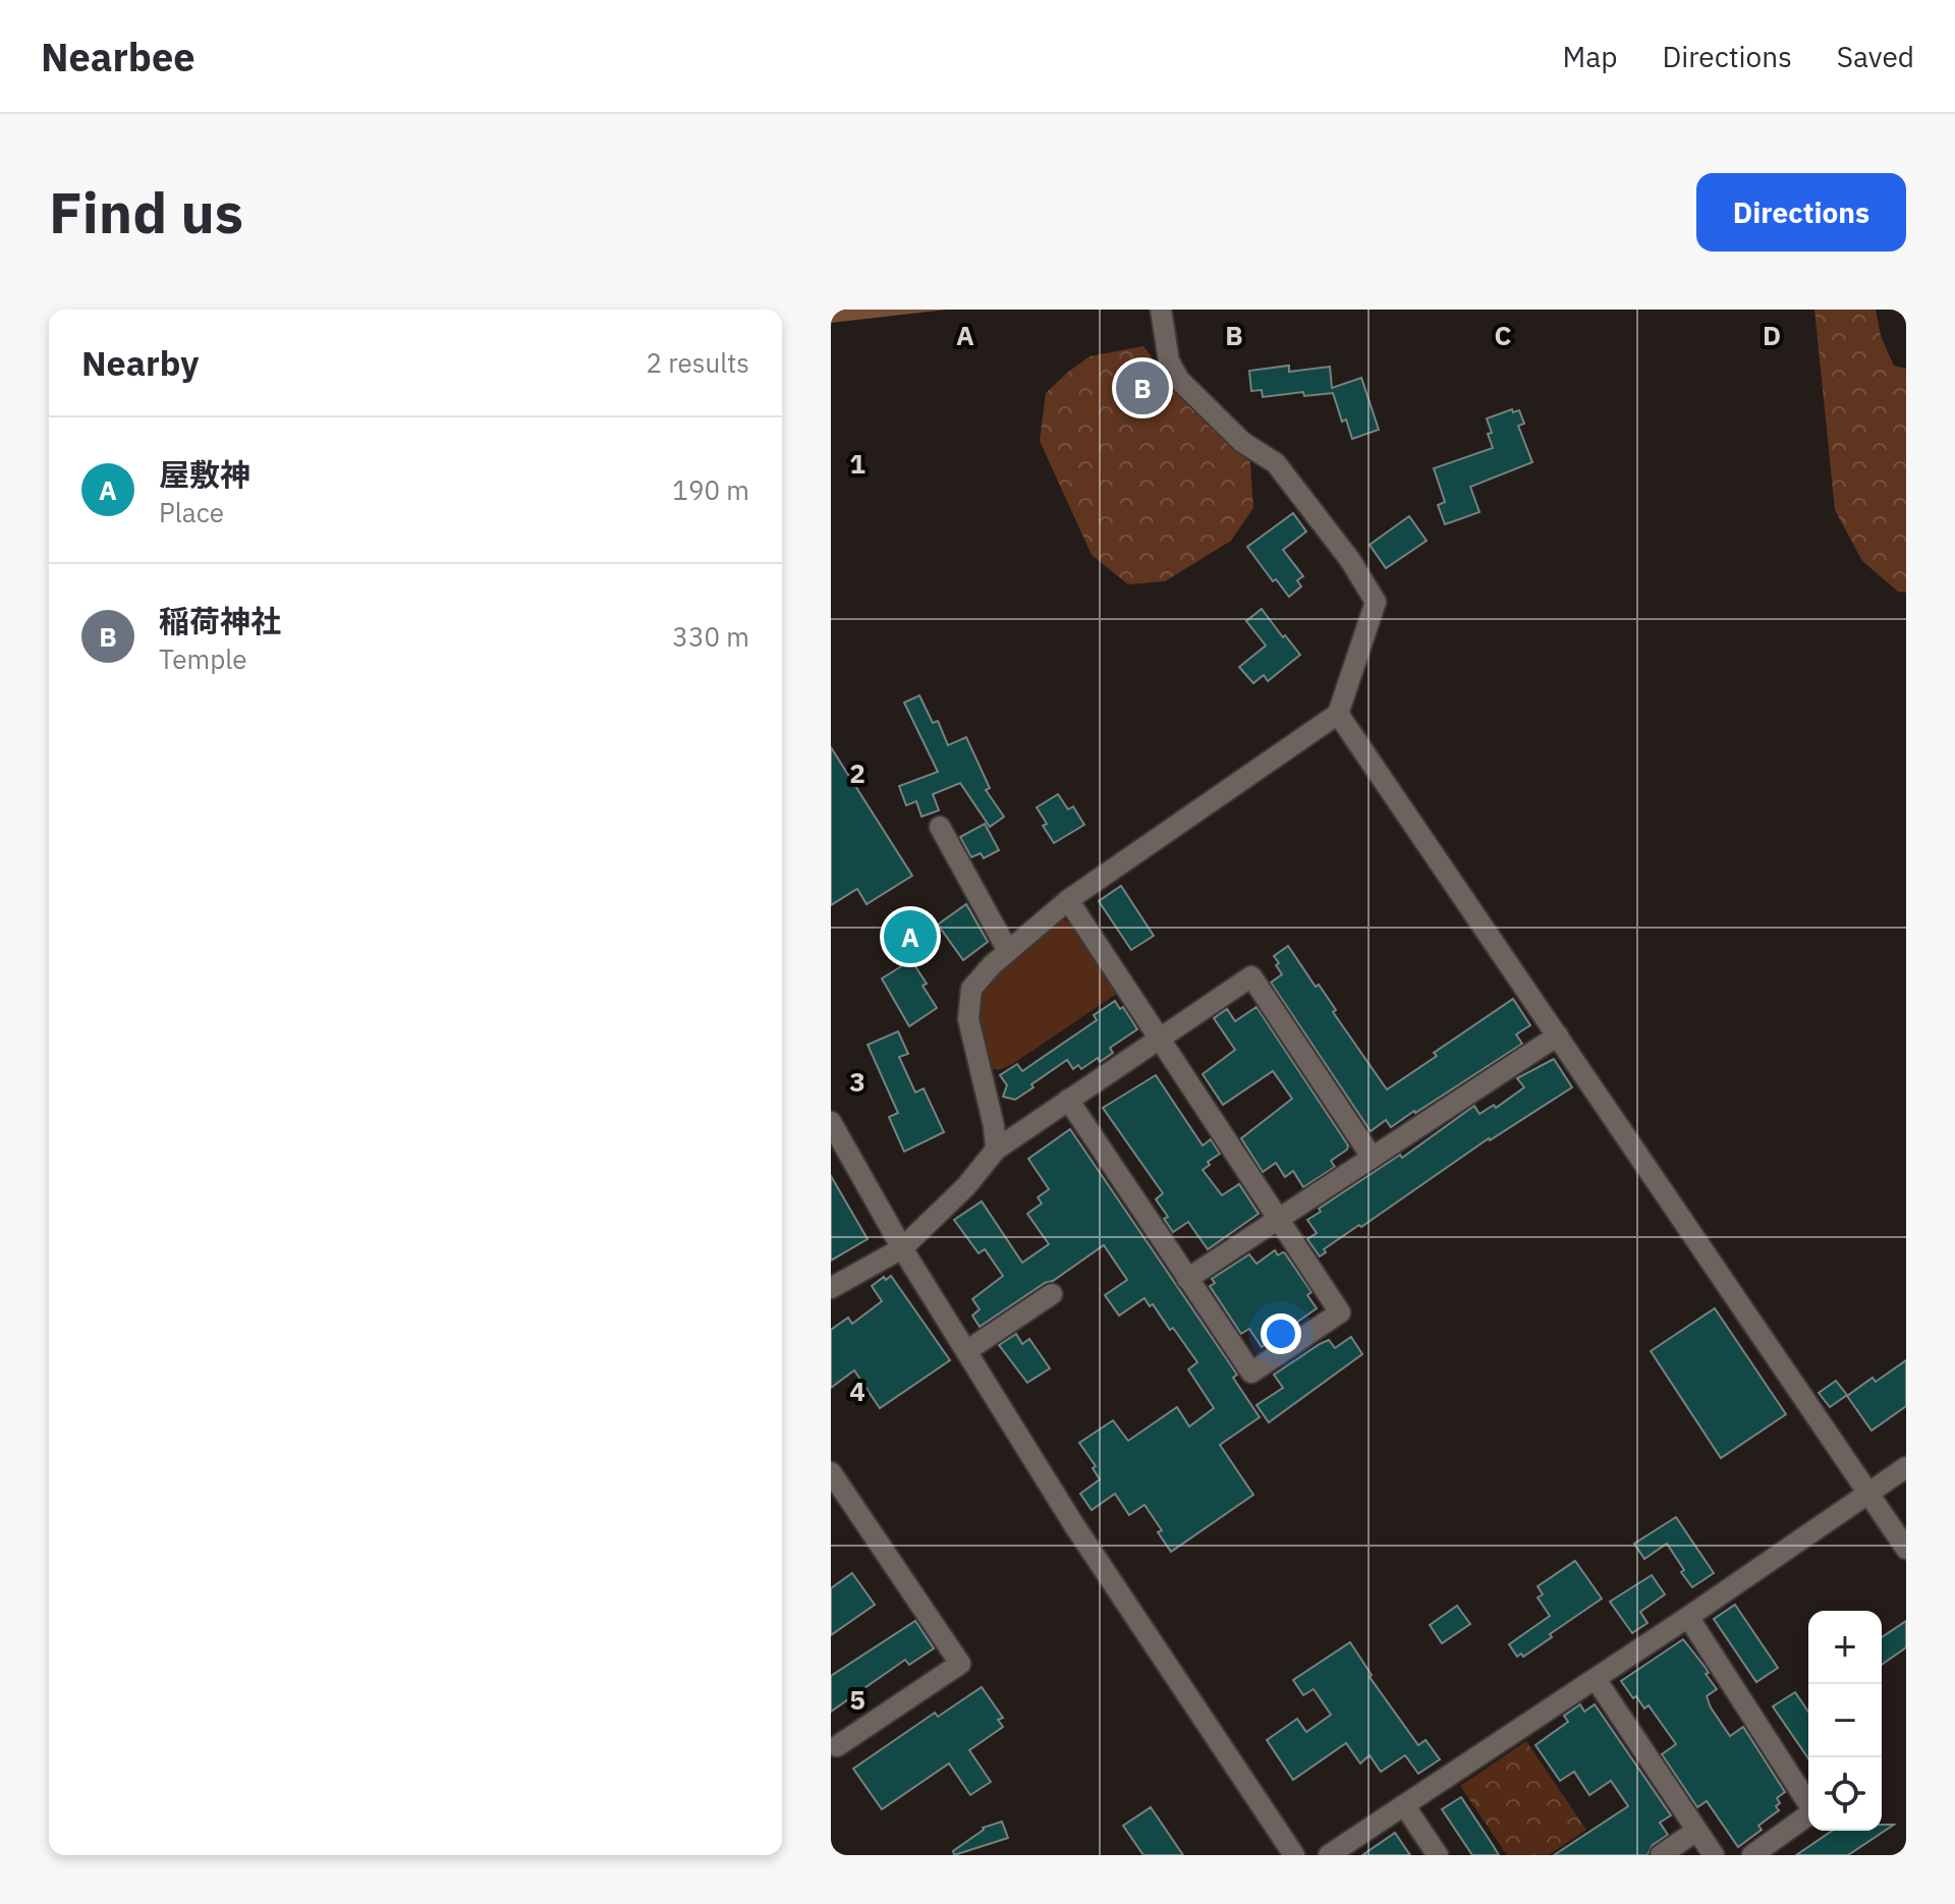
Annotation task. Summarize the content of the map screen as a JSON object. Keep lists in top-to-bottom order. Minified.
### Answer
{"page":{"header":"Nearbee","nav":["Map","Directions","Saved"],"buttons":"Directions","title":"Find us","heading":["Nearby","2 results"],"pins":["B","A"],"list":[{"mark":"A","name":"屋敷神","note":"Place","value":"190 m"},{"mark":"B","name":"稲荷神社","note":"Temple","value":"330 m"}],"map_buttons":["+","−"]},"grid":{"columns":["A","B","C","D"],"rows":["1","2","3","4","5"]}}
